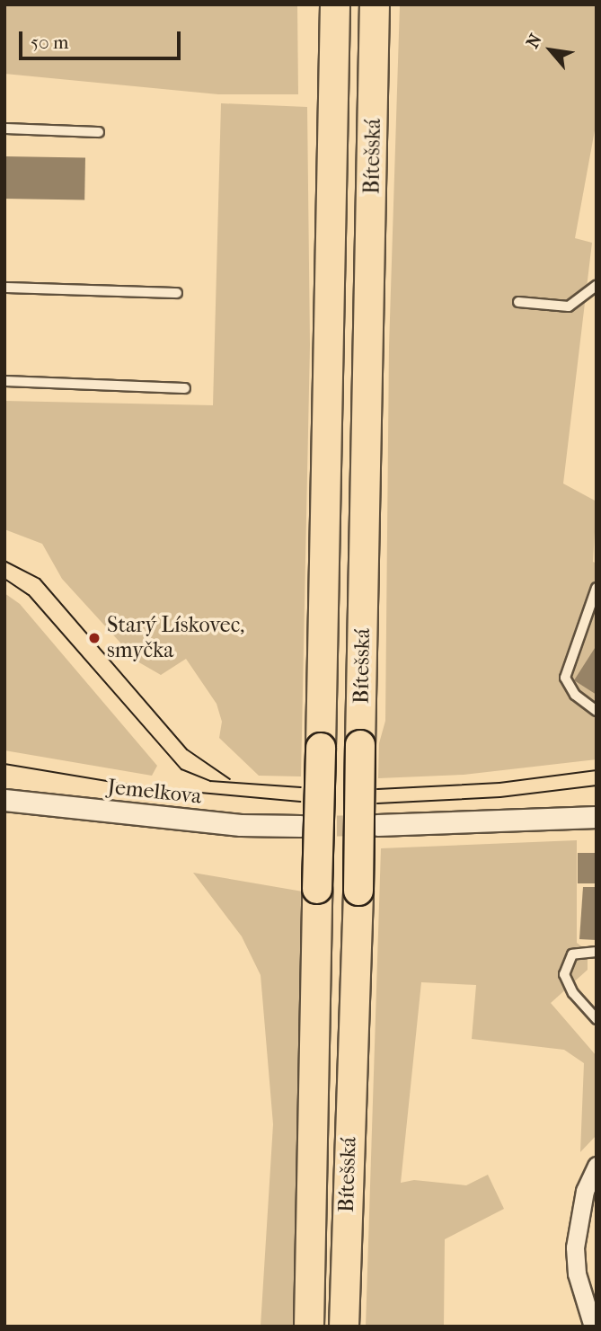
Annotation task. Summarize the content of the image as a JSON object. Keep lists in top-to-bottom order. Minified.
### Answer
{"streets":{"highway":["Bítešská"],"street":["Jemelkova"]},"places":["Starý Lískovec, smyčka"],"scale_bar":"50 m","north":"top left"}
